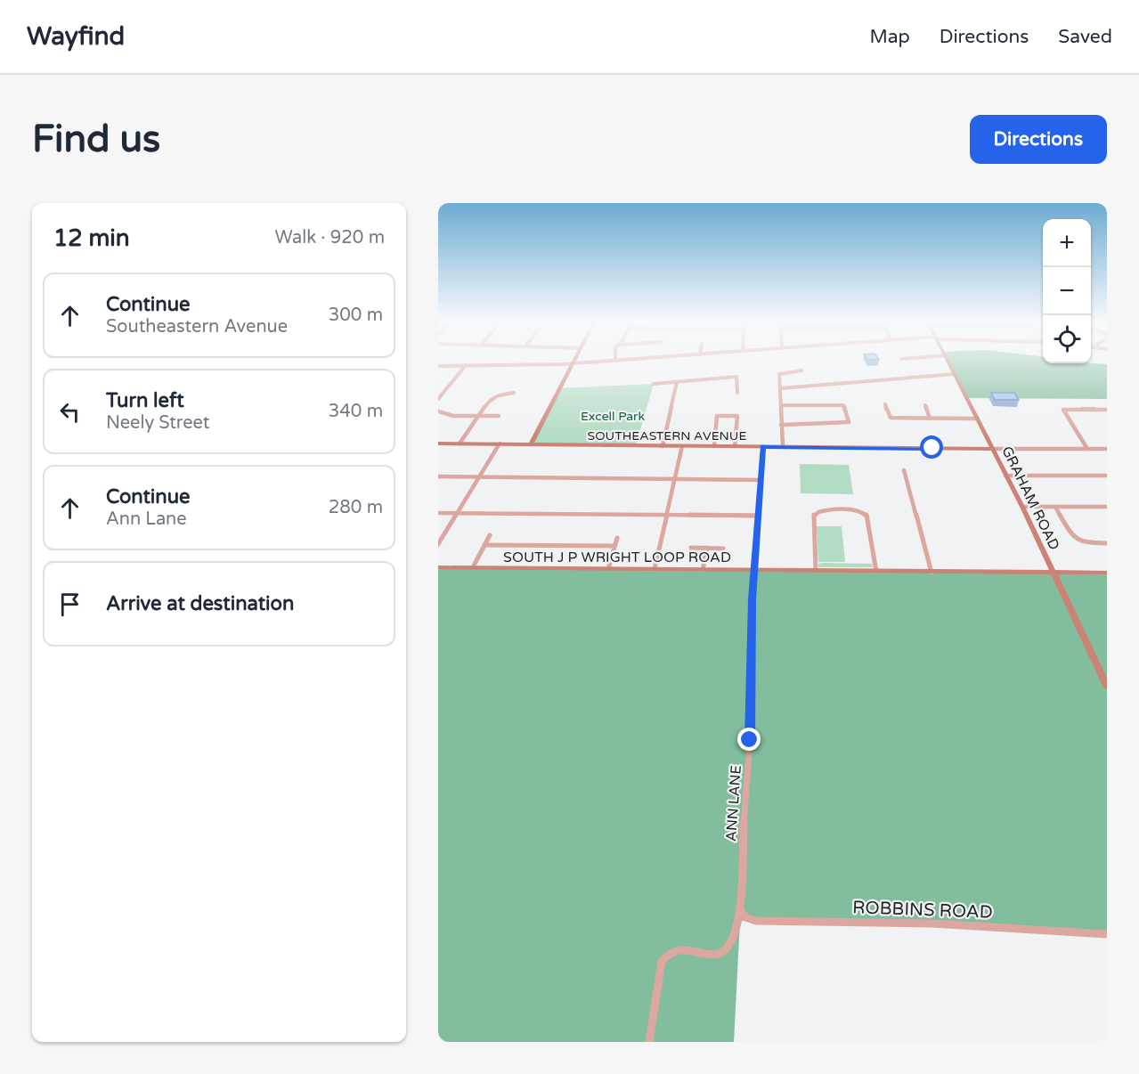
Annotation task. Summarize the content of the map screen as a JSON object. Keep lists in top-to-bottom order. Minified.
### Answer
{"streets":{"main road":["SOUTHEASTERN AVENUE","GRAHAM ROAD","SOUTH J P WRIGHT LOOP ROAD"],"street":["ANN LANE","ROBBINS ROAD"]},"crossings":[["SOUTHEASTERN AVENUE","GRAHAM ROAD"],["SOUTHEASTERN AVENUE","ANN LANE"],["GRAHAM ROAD","SOUTH J P WRIGHT LOOP ROAD"],["SOUTH J P WRIGHT LOOP ROAD","ANN LANE"],["ANN LANE","ROBBINS ROAD"]],"parks":["Excell Park"],"page":{"header":"Wayfind","nav":["Map","Directions","Saved"],"buttons":"Directions","title":"Find us","heading":["12 min","Walk · 920 m"],"map_buttons":["+","−"],"list":[["Continue","Southeastern Avenue","300 m"],["Turn left","Neely Street","340 m"],["Continue","Ann Lane","280 m"],"Arrive at destination"]}}
